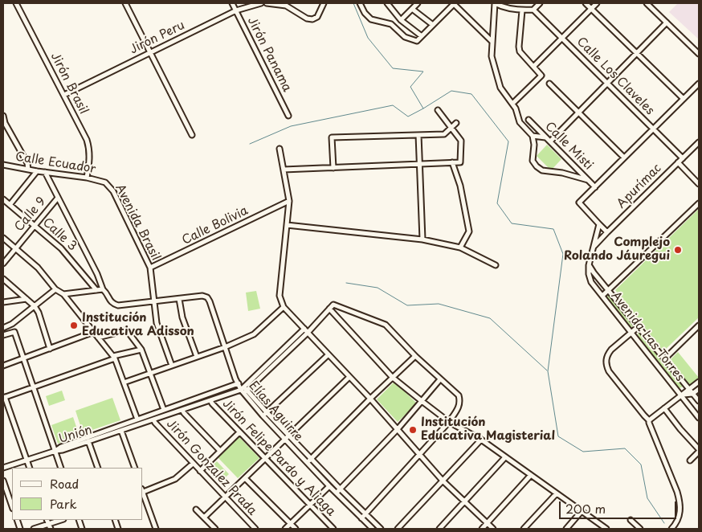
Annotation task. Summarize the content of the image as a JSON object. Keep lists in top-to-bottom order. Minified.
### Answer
{"streets":{"street":["Jirón Peru","Jirón Panama","Calle Los Claveles","Jirón Brasil","Calle Misti","Calle Ecuador","Apurímac","Calle 9","Avenida Brasil","Calle Bolivia","Calle 3","Avenida Las Torres","Elías Aguirre","Unión","Jirón Felipe Pardo y Aliaga","Jirón Gonzalez Prada"]},"crossings":[["Jirón Peru","Jirón Panama"],["Jirón Peru","Jirón Brasil"],["Calle Los Claveles","Apurímac"],["Jirón Brasil","Calle Ecuador"],["Calle Ecuador","Avenida Brasil"],["Apurímac","Avenida Las Torres"],["Calle 9","Calle 3"],["Avenida Brasil","Calle Bolivia"],["Elías Aguirre","Unión"],["Unión","Jirón Felipe Pardo y Aliaga"],["Unión","Jirón Gonzalez Prada"]],"places":["Complejo Rolando Jáuregui","Institución Educativa Adisson","Institución Educativa Magisterial"],"legend":["Road","Park"],"scale_bar":"200 m"}
